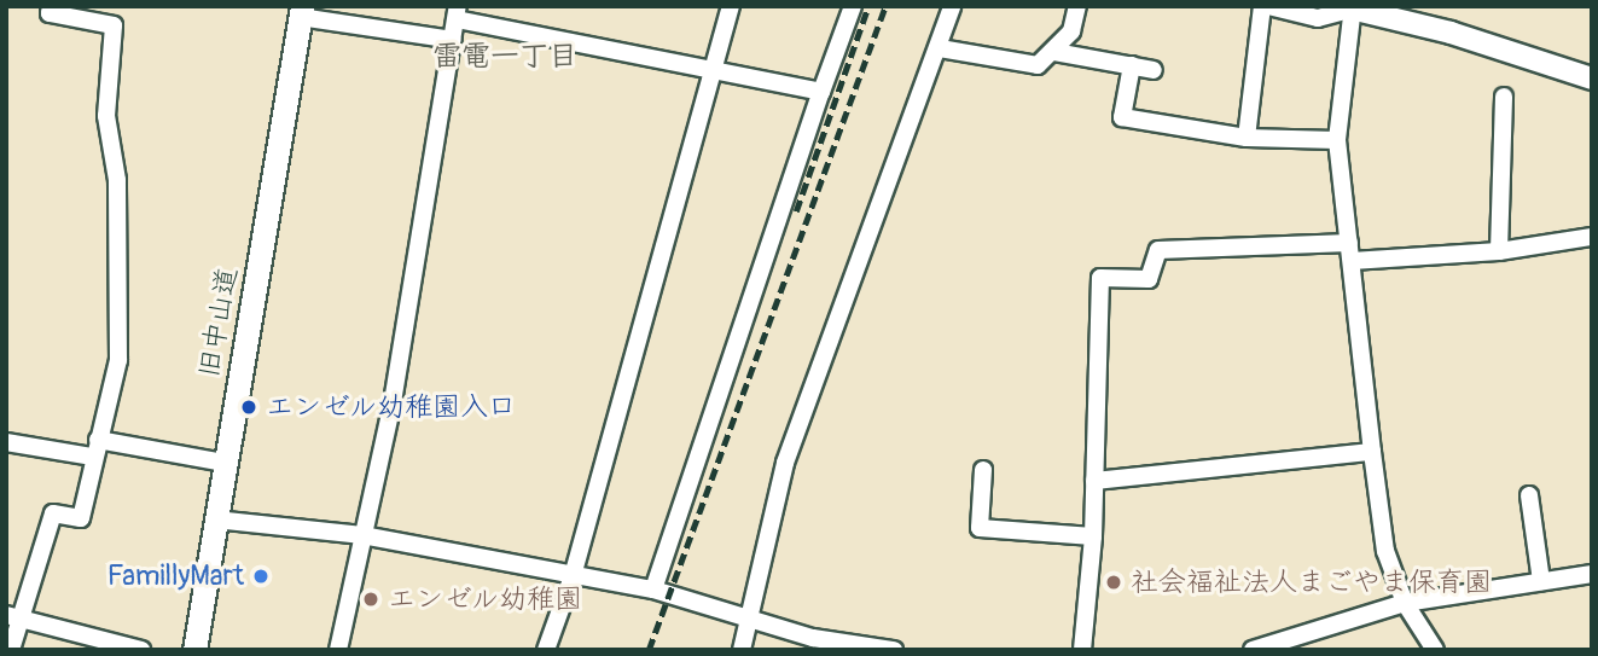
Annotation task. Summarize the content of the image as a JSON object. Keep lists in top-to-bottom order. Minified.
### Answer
{"streets":{"main road":["旧中山道"]},"districts":["雷電一丁目"],"places":["エンゼル幼稚園入口","FamillyMart","社会福祉法人まごやま保育園","エンゼル幼稚園"]}
